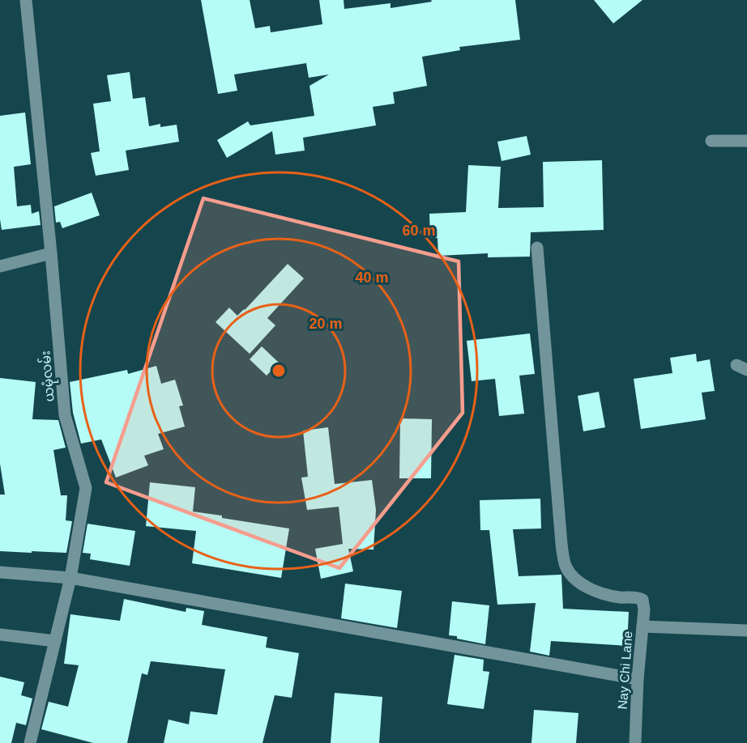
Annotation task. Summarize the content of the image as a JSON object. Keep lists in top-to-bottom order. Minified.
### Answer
{"streets":{"street":["ယမုံလမ်း","Nay Chi Lane"]},"rings":["60 m","40 m","20 m"]}
